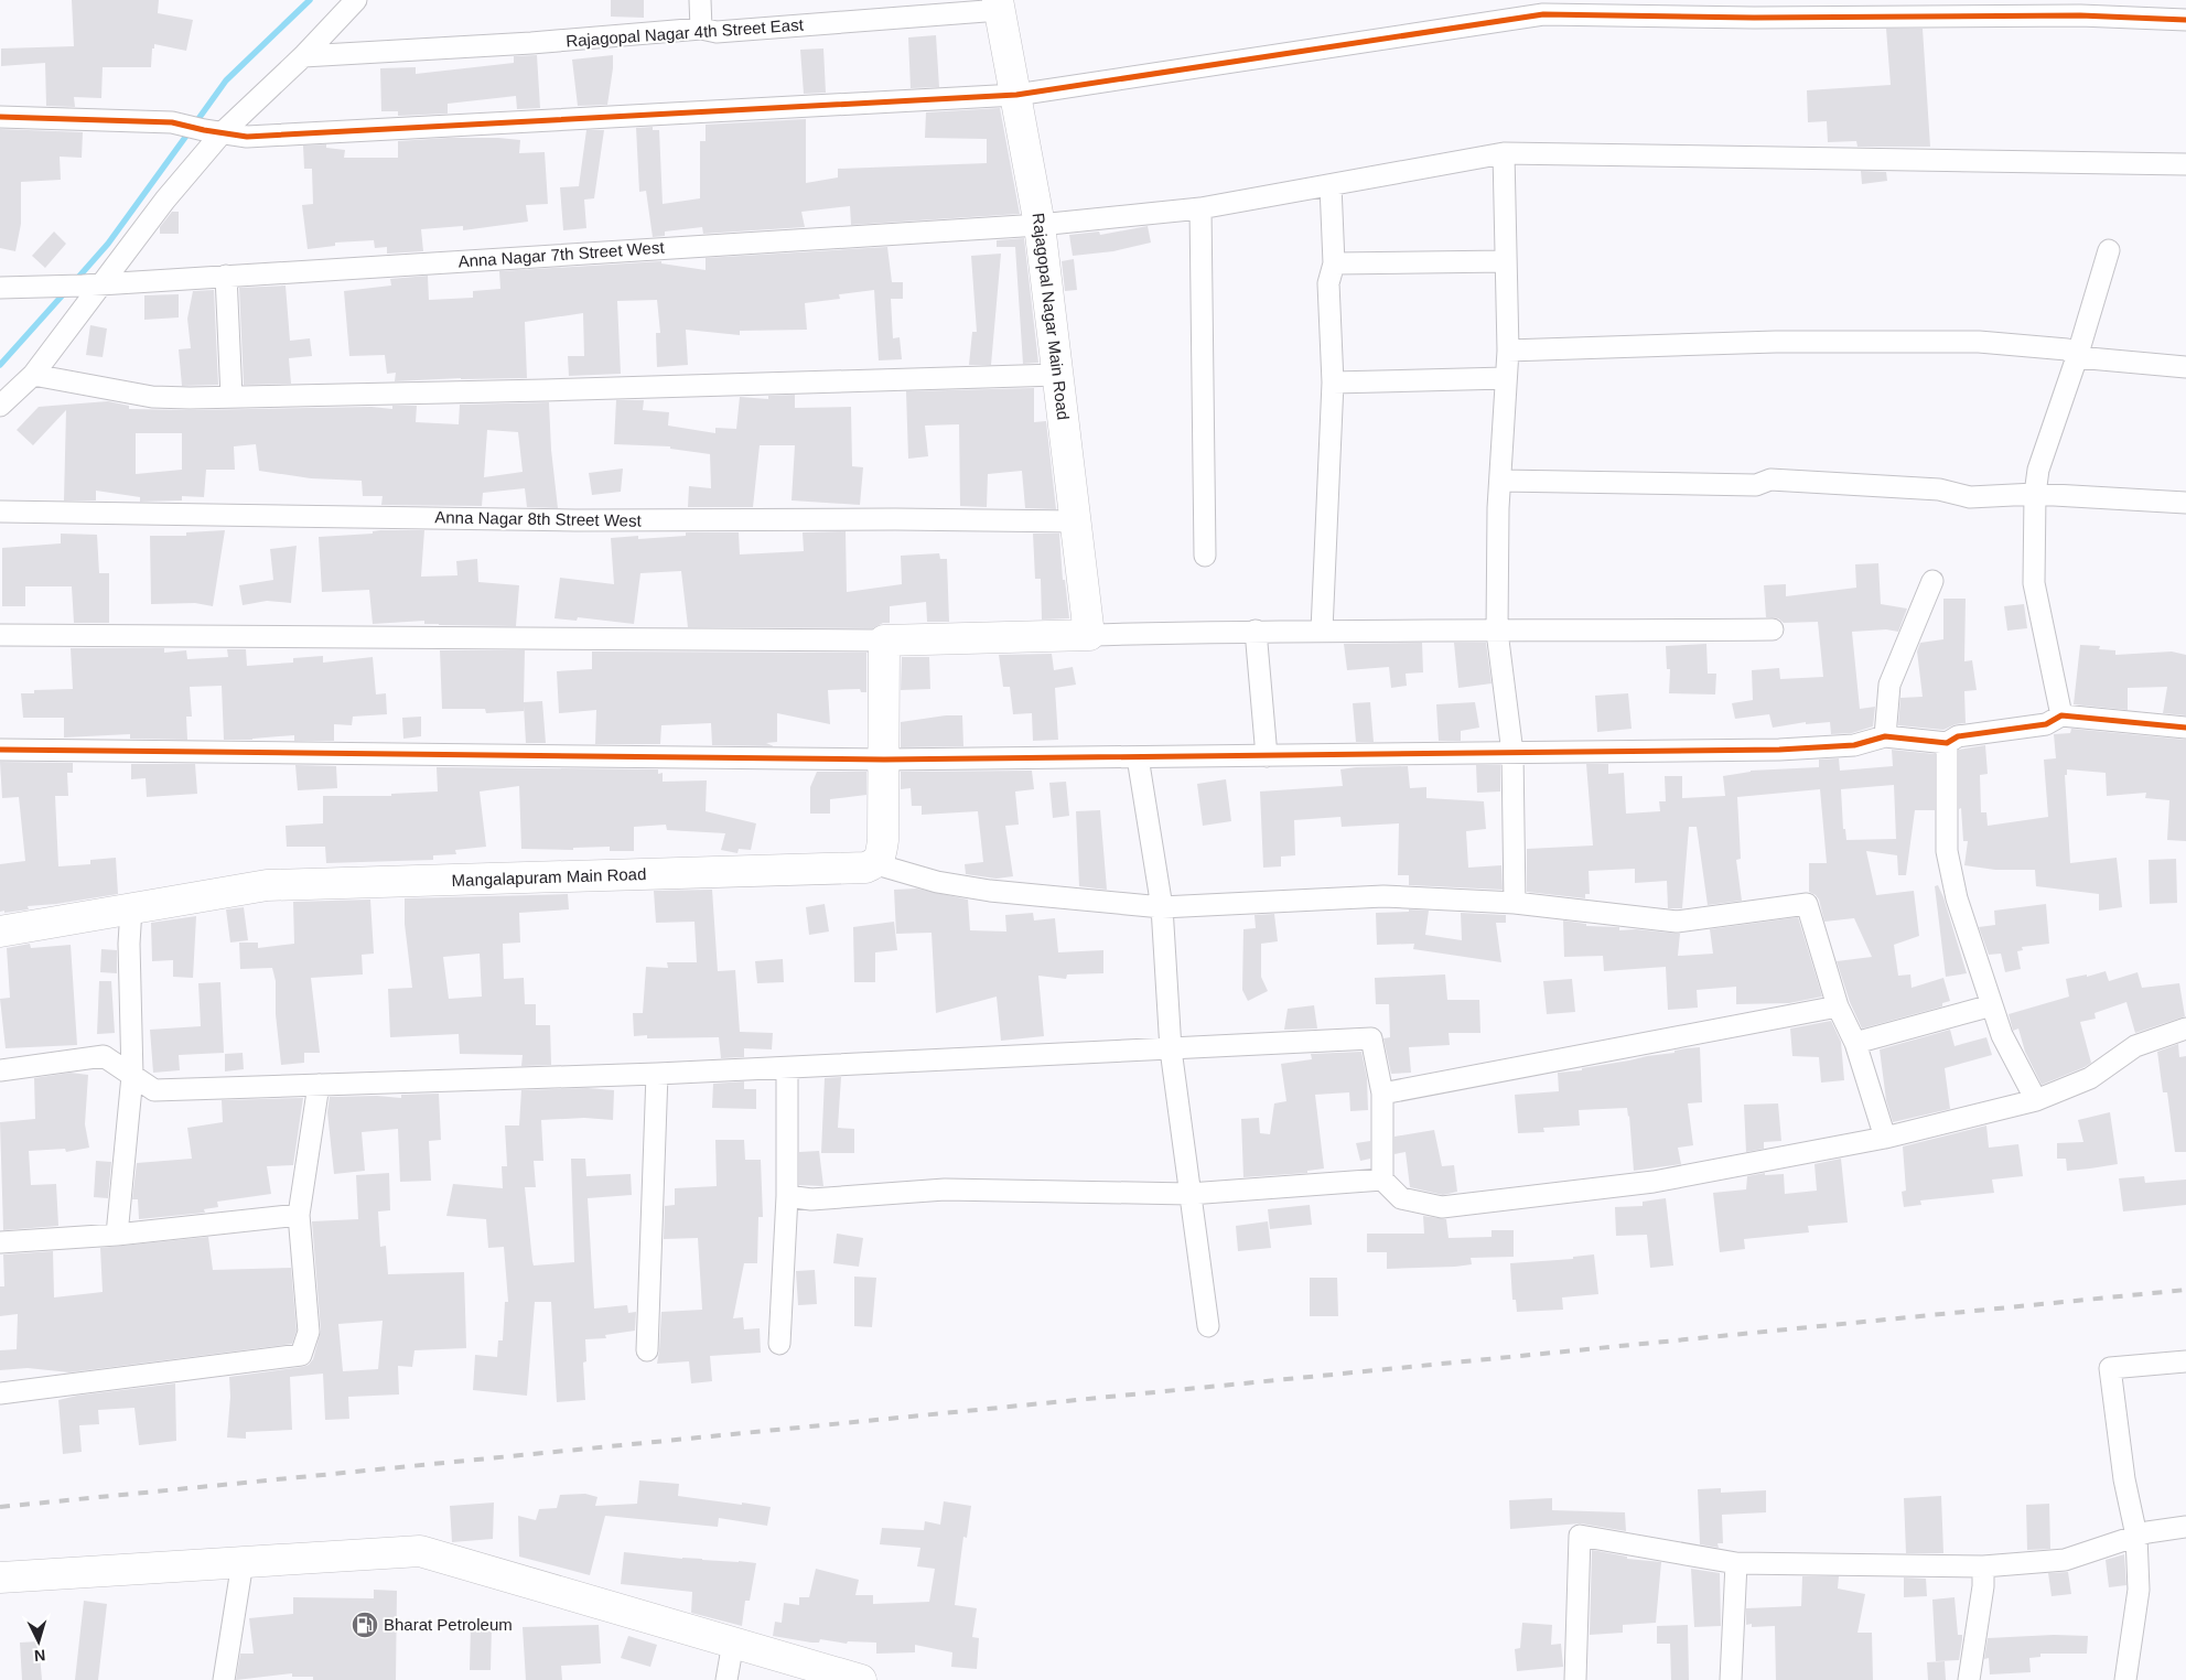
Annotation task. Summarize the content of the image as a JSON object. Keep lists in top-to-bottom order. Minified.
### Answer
{"streets":{"street":["Rajagopal Nagar 4th Street East","Anna Nagar 7th Street West","Rajagopal Nagar Main Road","Anna Nagar 8th Street West","Mangalapuram Main Road"]},"crossings":[["Rajagopal Nagar 4th Street East","Rajagopal Nagar Main Road"],["Anna Nagar 7th Street West","Rajagopal Nagar Main Road"],["Rajagopal Nagar Main Road","Anna Nagar 8th Street West"]],"places":{"fuel station":["Bharat Petroleum"]},"north":"bottom"}
